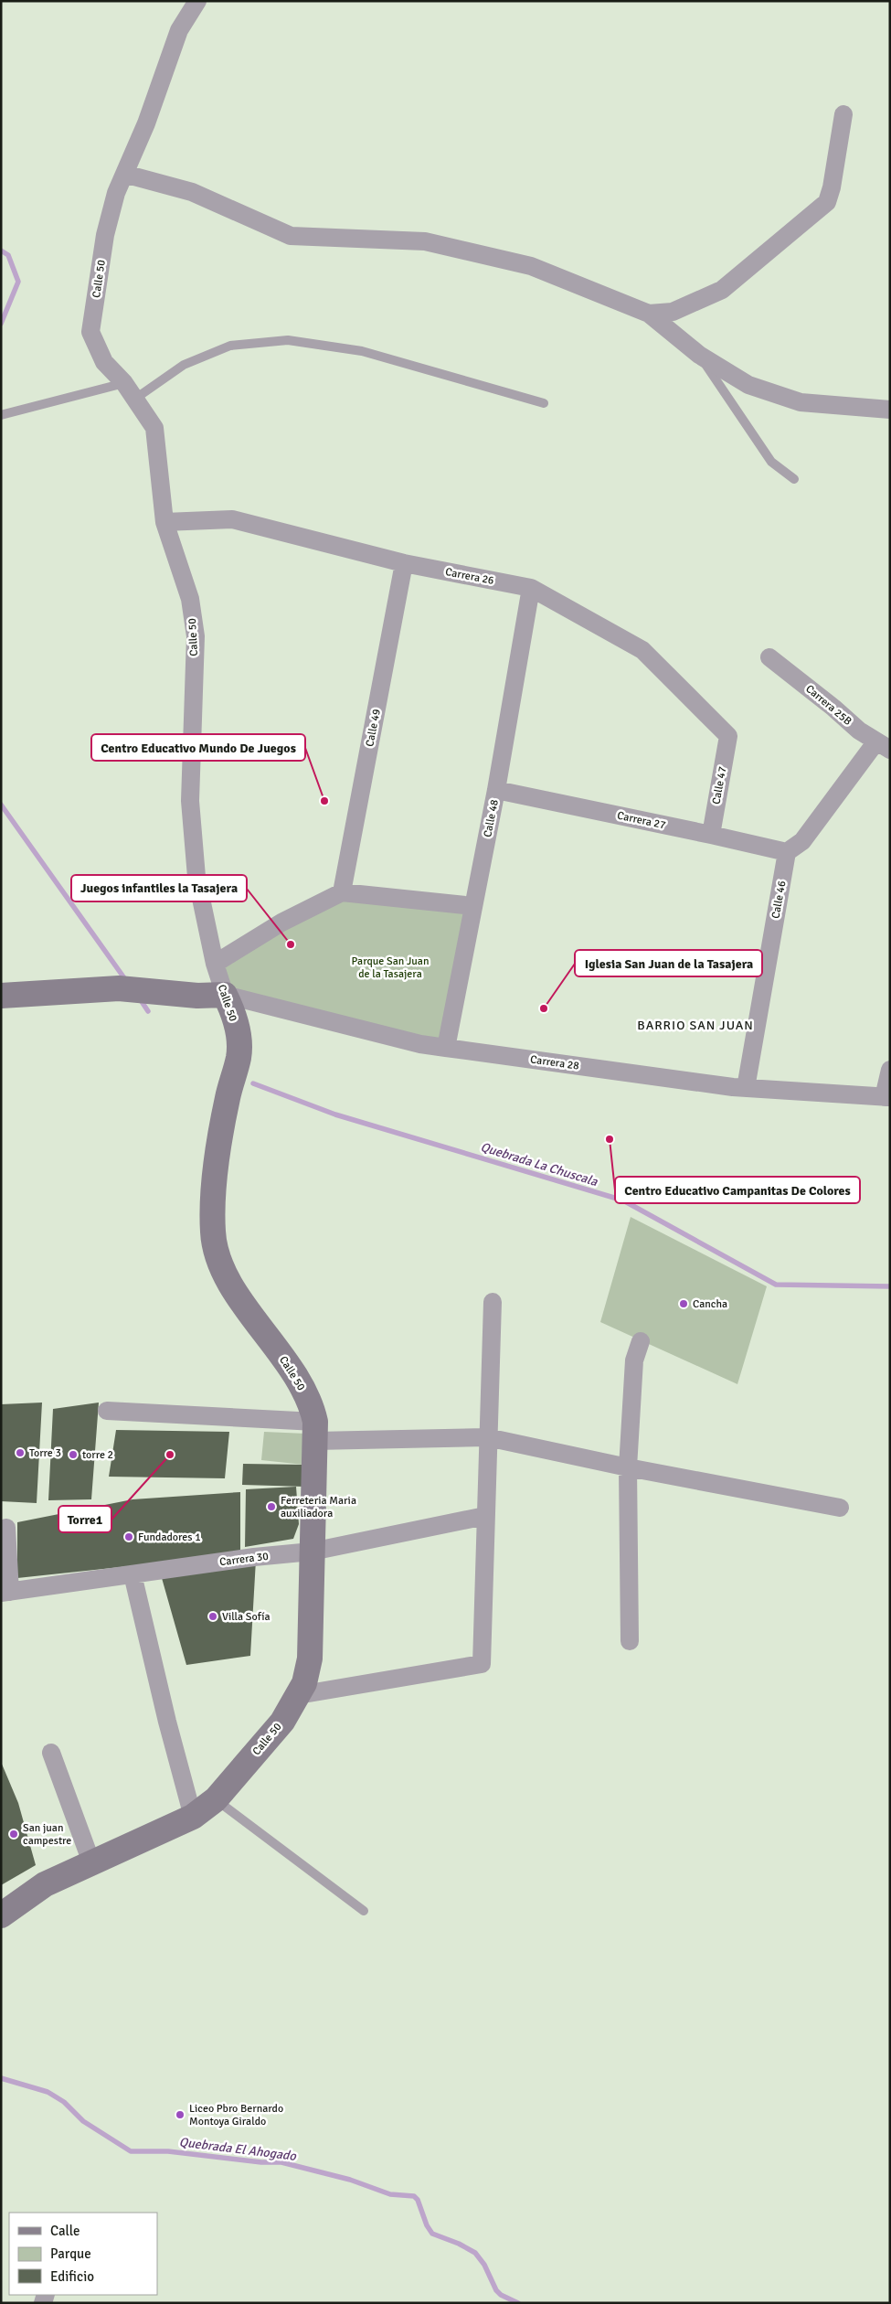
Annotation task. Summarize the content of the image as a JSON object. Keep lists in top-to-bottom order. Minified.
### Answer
{"streets":{"street":["Calle 50","Carrera 26","Carrera 25B","Calle 49","Calle 47","Calle 48","Carrera 27","Calle 46","Carrera 28","Carrera 30"]},"crossings":[["Calle 50","Carrera 26"],["Calle 50","Carrera 28"],["Calle 50","Carrera 30"],["Carrera 26","Calle 49"],["Carrera 26","Calle 47"],["Carrera 26","Calle 48"],["Calle 47","Carrera 27"],["Calle 48","Carrera 27"],["Calle 48","Carrera 28"],["Carrera 27","Calle 46"],["Calle 46","Carrera 28"]],"districts":["BARRIO SAN JUAN"],"water":["Quebrada La Chuscala","Quebrada El Ahogado"],"parks":["Parque San Juan de la Tasajera"],"places":["Centro Educativo Mundo De Juegos","Juegos infantiles la Tasajera","Iglesia San Juan de la Tasajera","Centro Educativo Campanitas De Colores","Cancha","Torre 3","torre 2","Torre1","Ferreteria Maria auxiliadora","Fundadores 1","Villa Sofía","San juan campestre","Liceo Pbro Bernardo Montoya Giraldo"],"legend":["Calle","Parque","Edificio"]}
